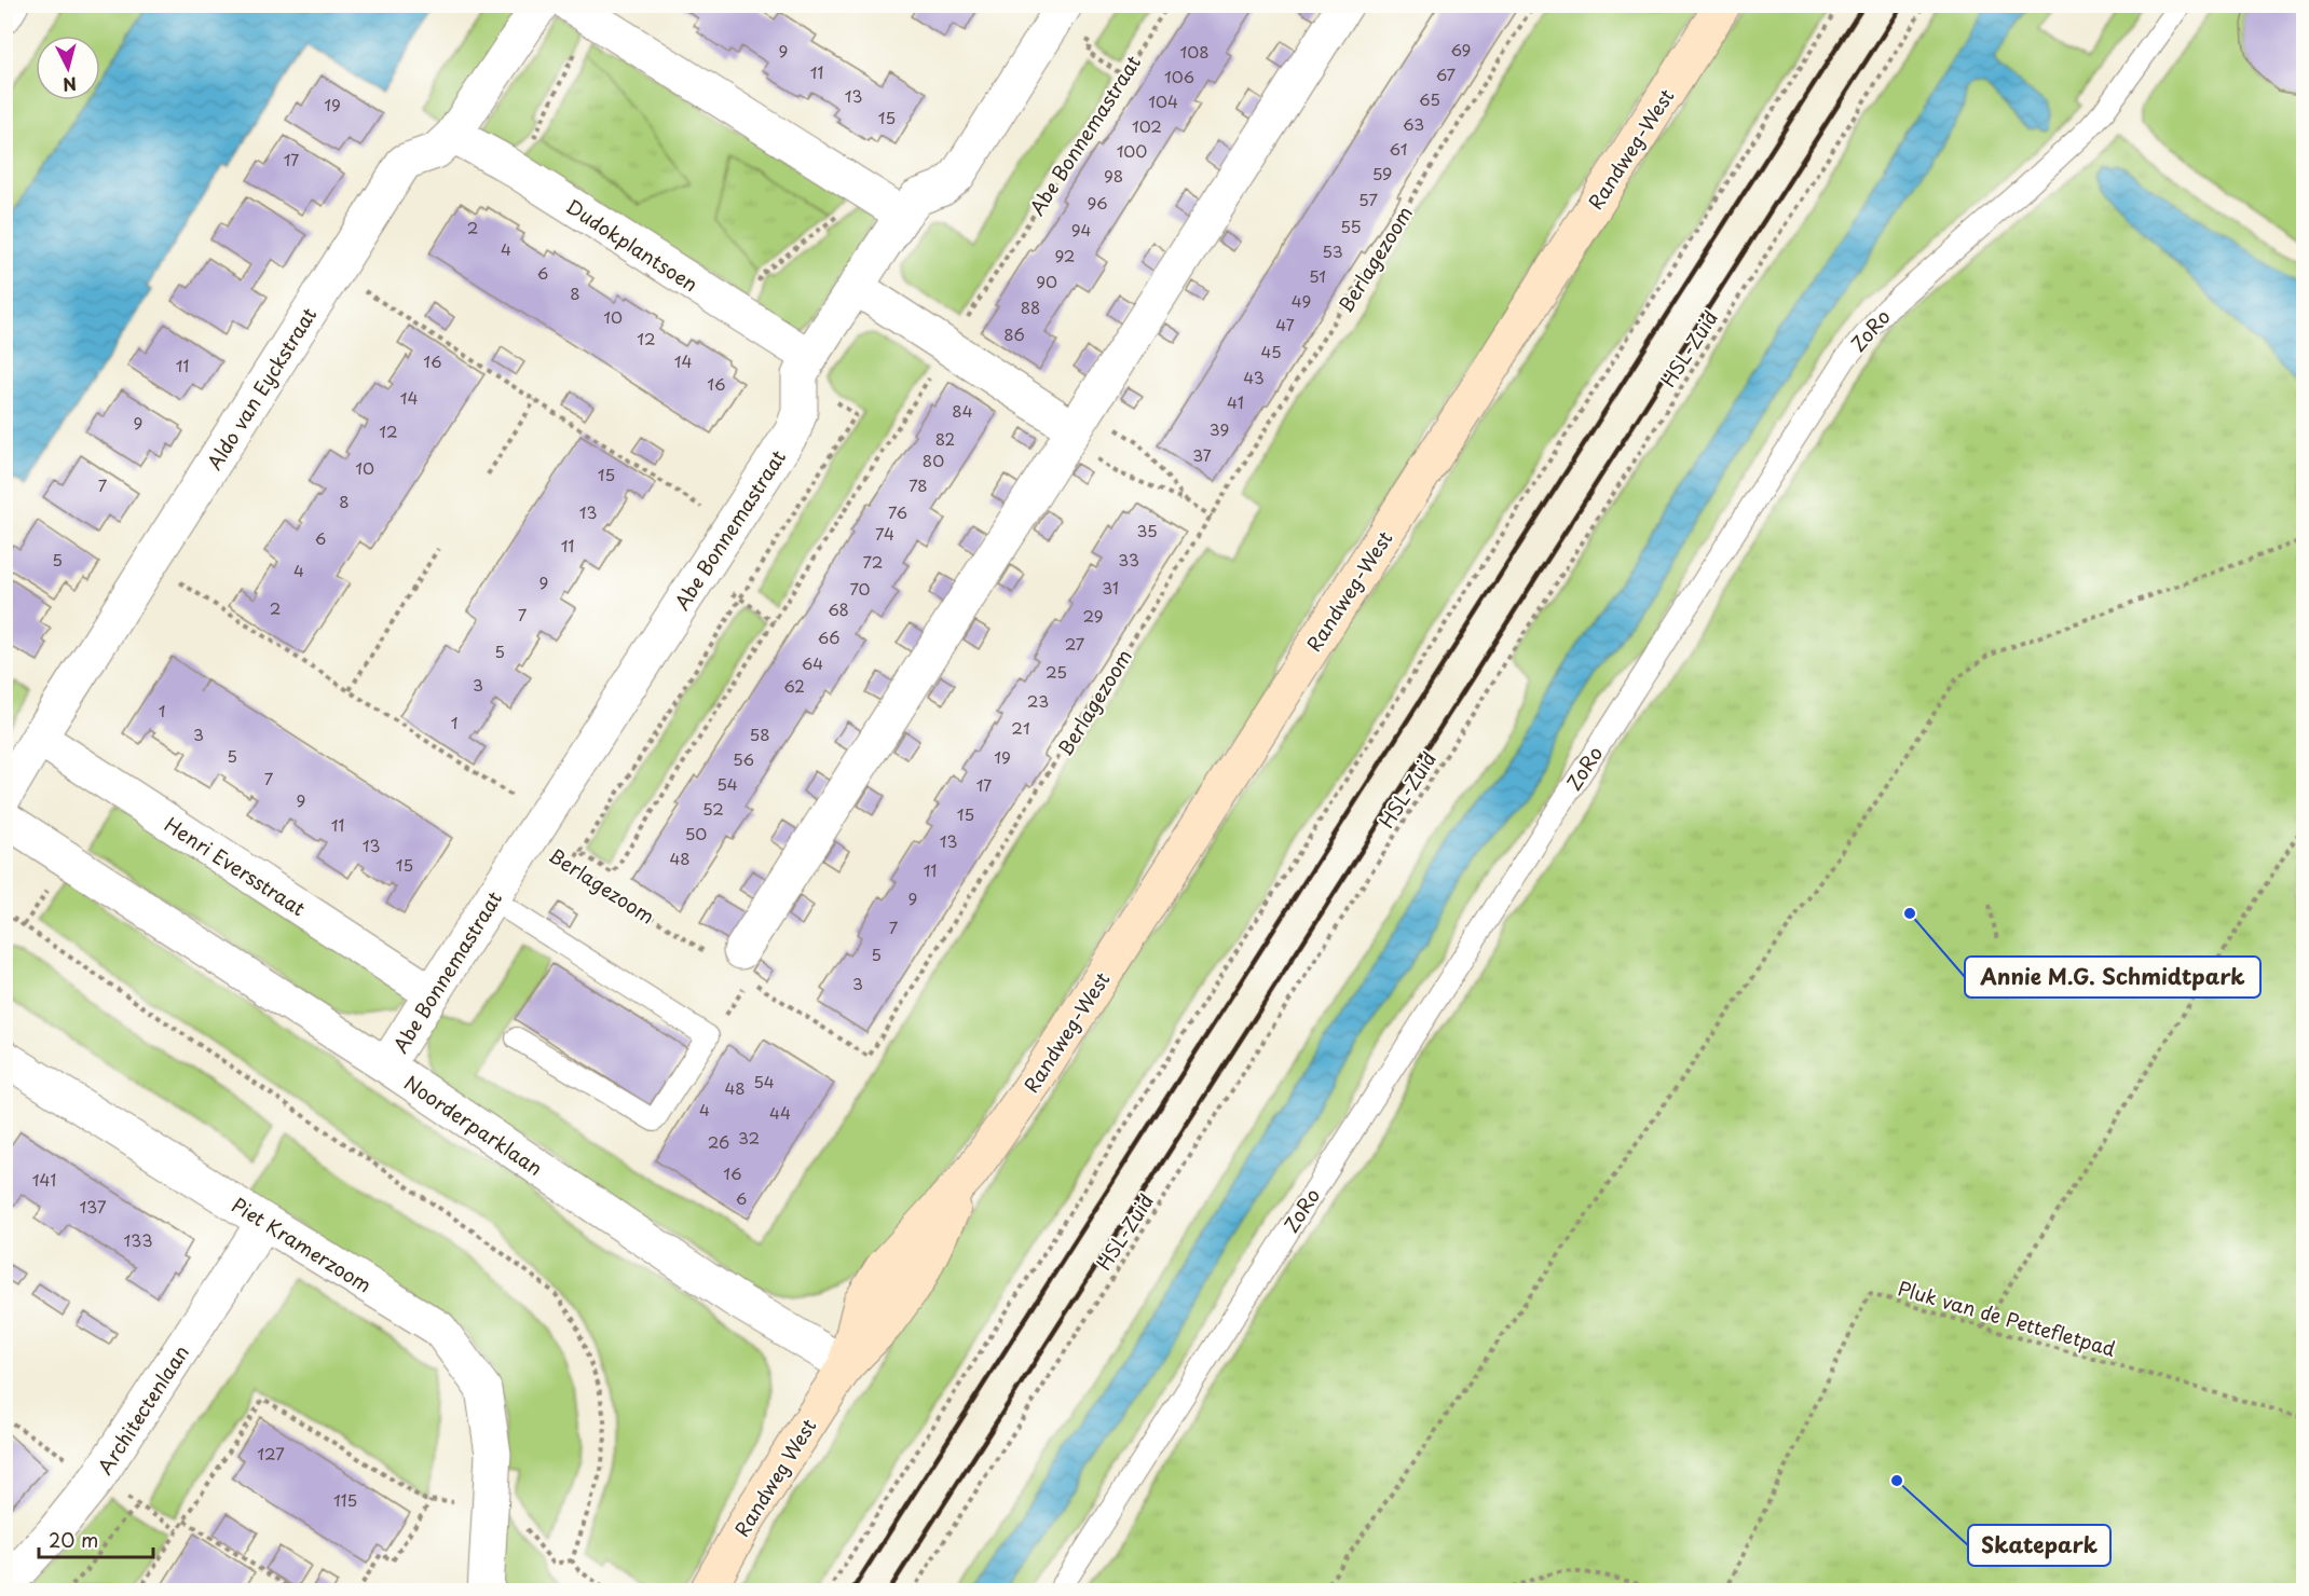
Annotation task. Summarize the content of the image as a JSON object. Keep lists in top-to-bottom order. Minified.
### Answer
{"streets":{"main road":["Randweg-West","Randweg West"],"street":["Abe Bonnemastraat","Dudokplantsoen","Aldo van Eyckstraat","Henri Eversstraat","Noorderparklaan","Piet Kramerzoom","Architectenlaan"],"lane":["ZoRo"],"path":["Berlagezoom","HSL-Zuid","Pluk van de Pettefletpad"]},"crossings":[["Abe Bonnemastraat","Dudokplantsoen"],["Abe Bonnemastraat","Berlagezoom"],["Abe Bonnemastraat","Henri Eversstraat"],["Abe Bonnemastraat","Noorderparklaan"],["Randweg-West","Randweg West"],["Dudokplantsoen","Aldo van Eyckstraat"],["Berlagezoom","Aldo van Eyckstraat"],["Aldo van Eyckstraat","Henri Eversstraat"],["Noorderparklaan","Randweg West"],["Piet Kramerzoom","Architectenlaan"]],"places":["Annie M.G. Schmidtpark","Skatepark"],"house_numbers":["69","9","108","11","67","106","13","65","104","19","15","63","102","61","100","17","59","98","57","96","55","2","94","4","53","92","6","51","90","8","49","88","10","47","86","12","45","16","14","11","43","16","14","41","84","9","39","12","82","37","80","10","15","7","78","8","13","76","35","74","6","11","5","33","72","4","9","31","70","2","68","7","29","66","27","5","64","25","3","62","23","1","1","21","3","58","5","19","56","7","54","17","9","52","15","11","50","13","13","48","15","11","9","7","5","3","54","48","4","44","32","26","16","141","6","137","133","127","115"],"scale_bar":"20 m","north":"bottom"}
